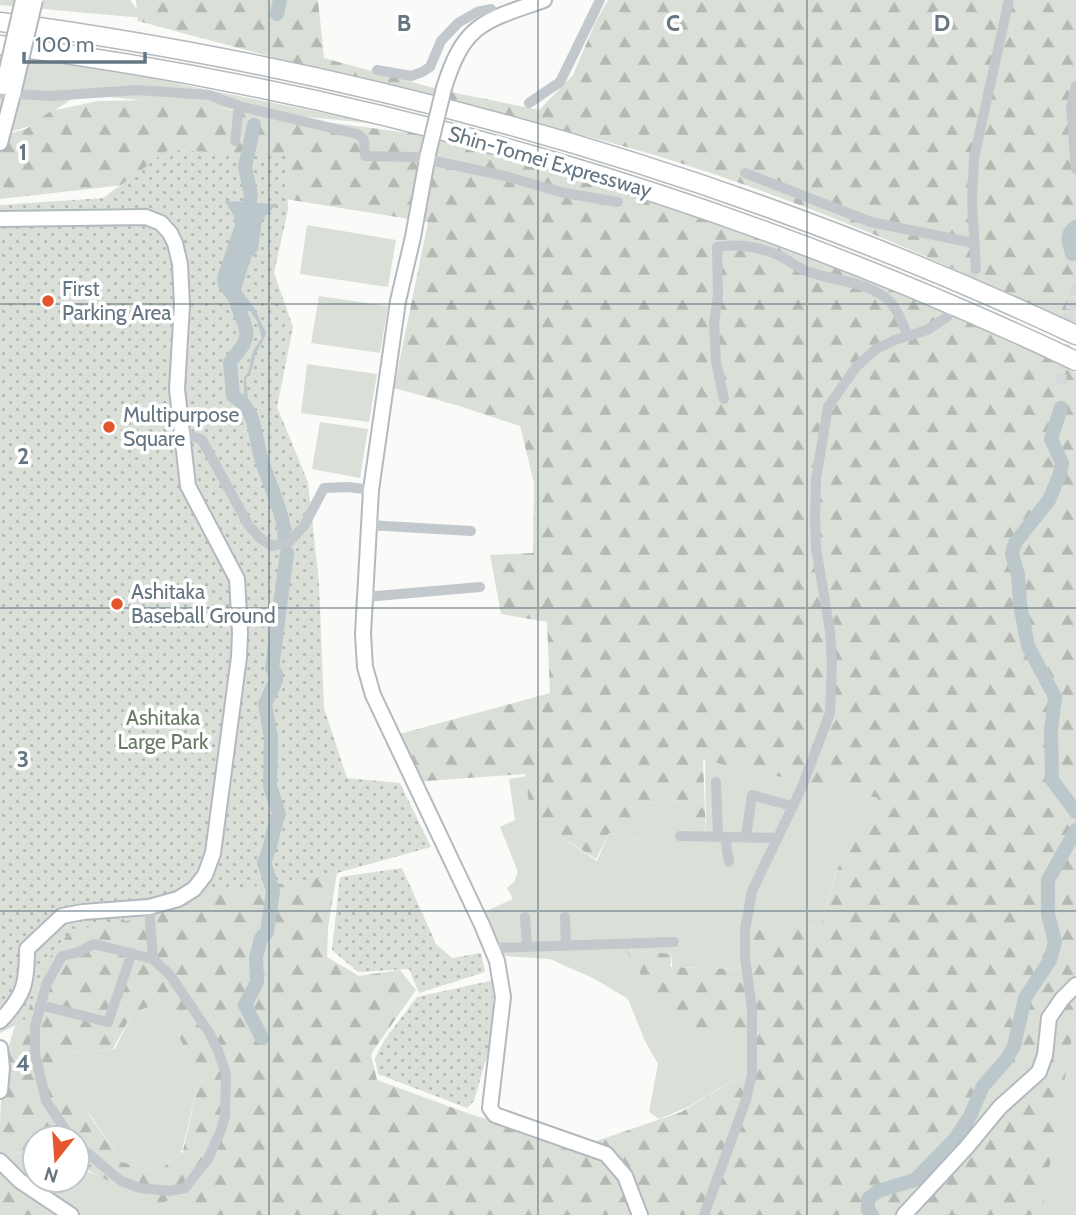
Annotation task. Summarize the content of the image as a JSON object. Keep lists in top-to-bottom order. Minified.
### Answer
{"streets":{"highway":["Shin-Tomei Expressway"]},"parks":["Ashitaka Large Park"],"places":["First Parking Area","Multipurpose Square","Ashitaka Baseball Ground"],"scale_bar":"100 m","north":"bottom","grid":{"columns":["B","C","D"],"rows":["1","2","3","4"]}}
